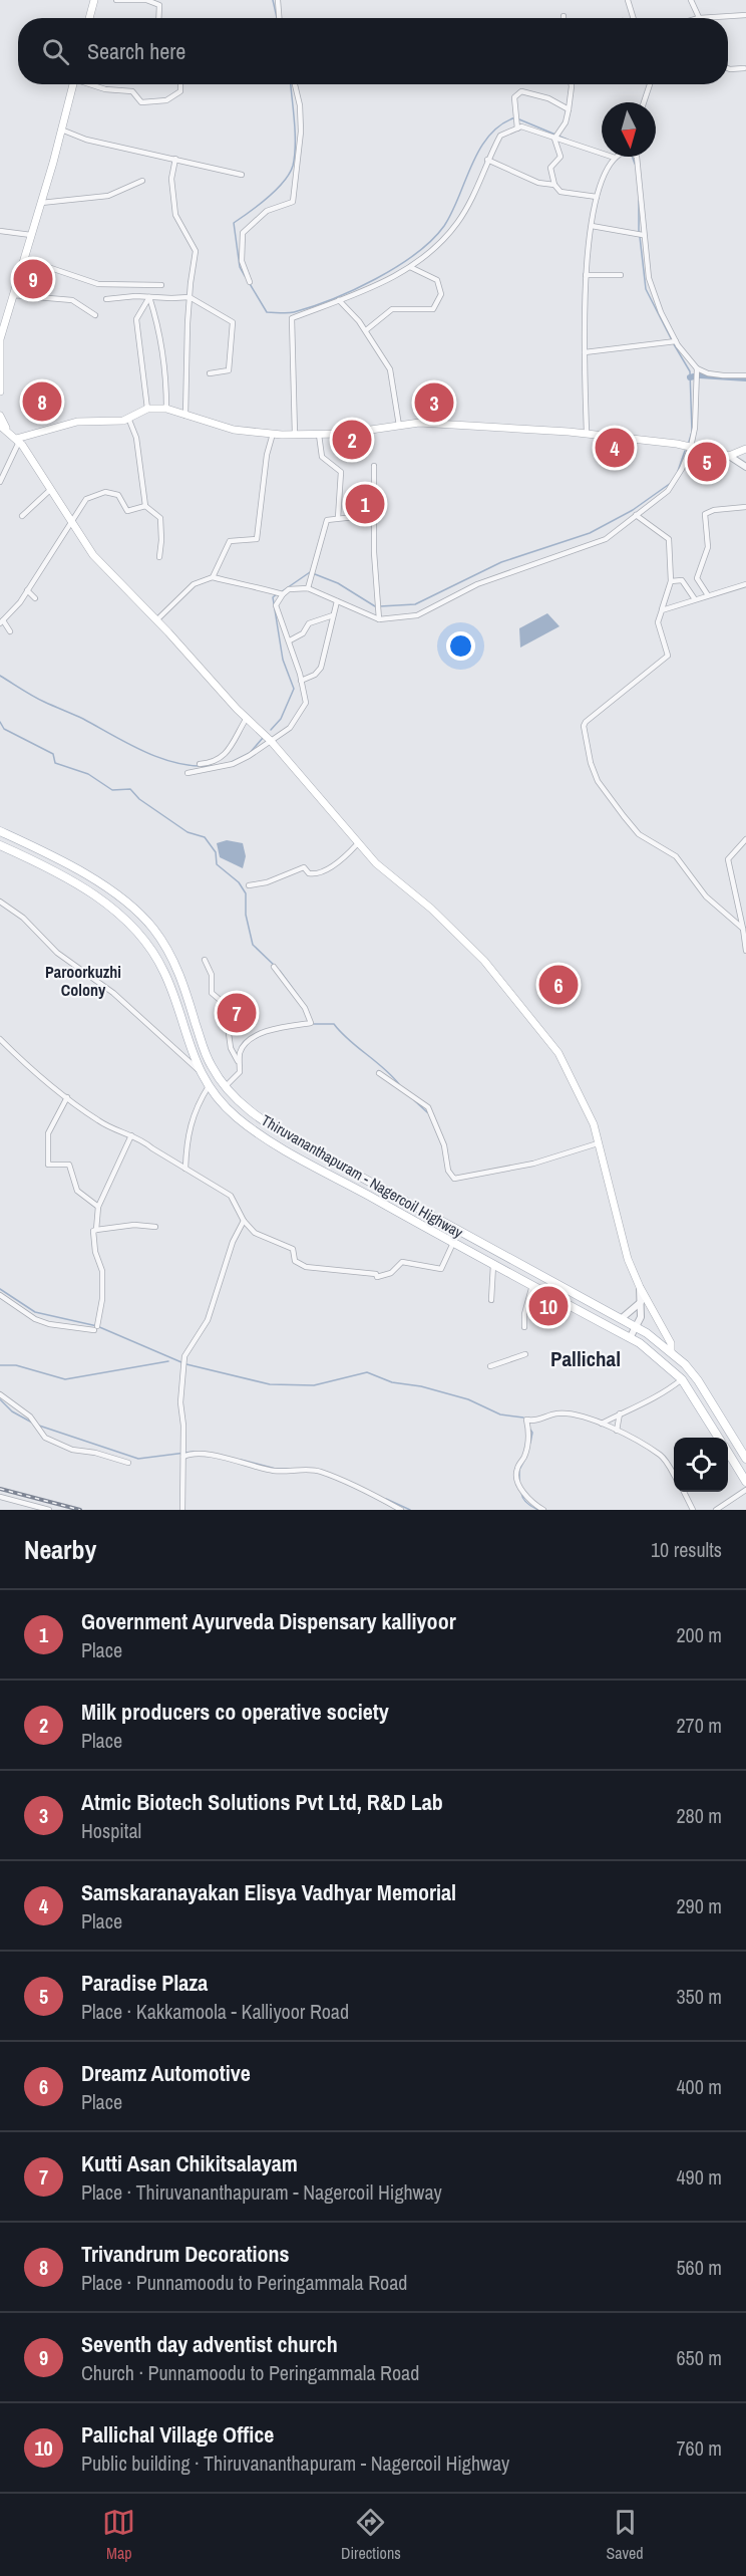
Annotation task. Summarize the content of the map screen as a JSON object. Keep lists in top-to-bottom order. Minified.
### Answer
{"streets":{"main road":["Thiruvananthapuram - Nagercoil Highway"]},"districts":["Paroorkuzhi Colony","Pallichal"],"north":"bottom","page":{"search":"Search here","pins":["9","8","3","2","4","5","1","6","7","10"],"heading":["Nearby","10 results"],"list":[{"mark":"1","name":"Government Ayurveda Dispensary kalliyoor","note":"Place","value":"200 m"},{"mark":"2","name":"Milk producers co operative society","note":"Place","value":"270 m"},{"mark":"3","name":"Atmic Biotech Solutions Pvt Ltd, R&D Lab","note":"Hospital","value":"280 m"},{"mark":"4","name":"Samskaranayakan Elisya Vadhyar Memorial","note":"Place","value":"290 m"},{"mark":"5","name":"Paradise Plaza","note":"Place · Kakkamoola - Kalliyoor Road","value":"350 m"},{"mark":"6","name":"Dreamz Automotive","note":"Place","value":"400 m"},{"mark":"7","name":"Kutti Asan Chikitsalayam","note":"Place · Thiruvananthapuram - Nagercoil Highway","value":"490 m"},{"mark":"8","name":"Trivandrum Decorations","note":"Place · Punnamoodu to Peringammala Road","value":"560 m"},{"mark":"9","name":"Seventh day adventist church","note":"Church · Punnamoodu to Peringammala Road","value":"650 m"},{"mark":"10","name":"Pallichal Village Office","note":"Public building · Thiruvananthapuram - Nagercoil Highway","value":"760 m"}],"nav":["Map","Directions","Saved"]}}
